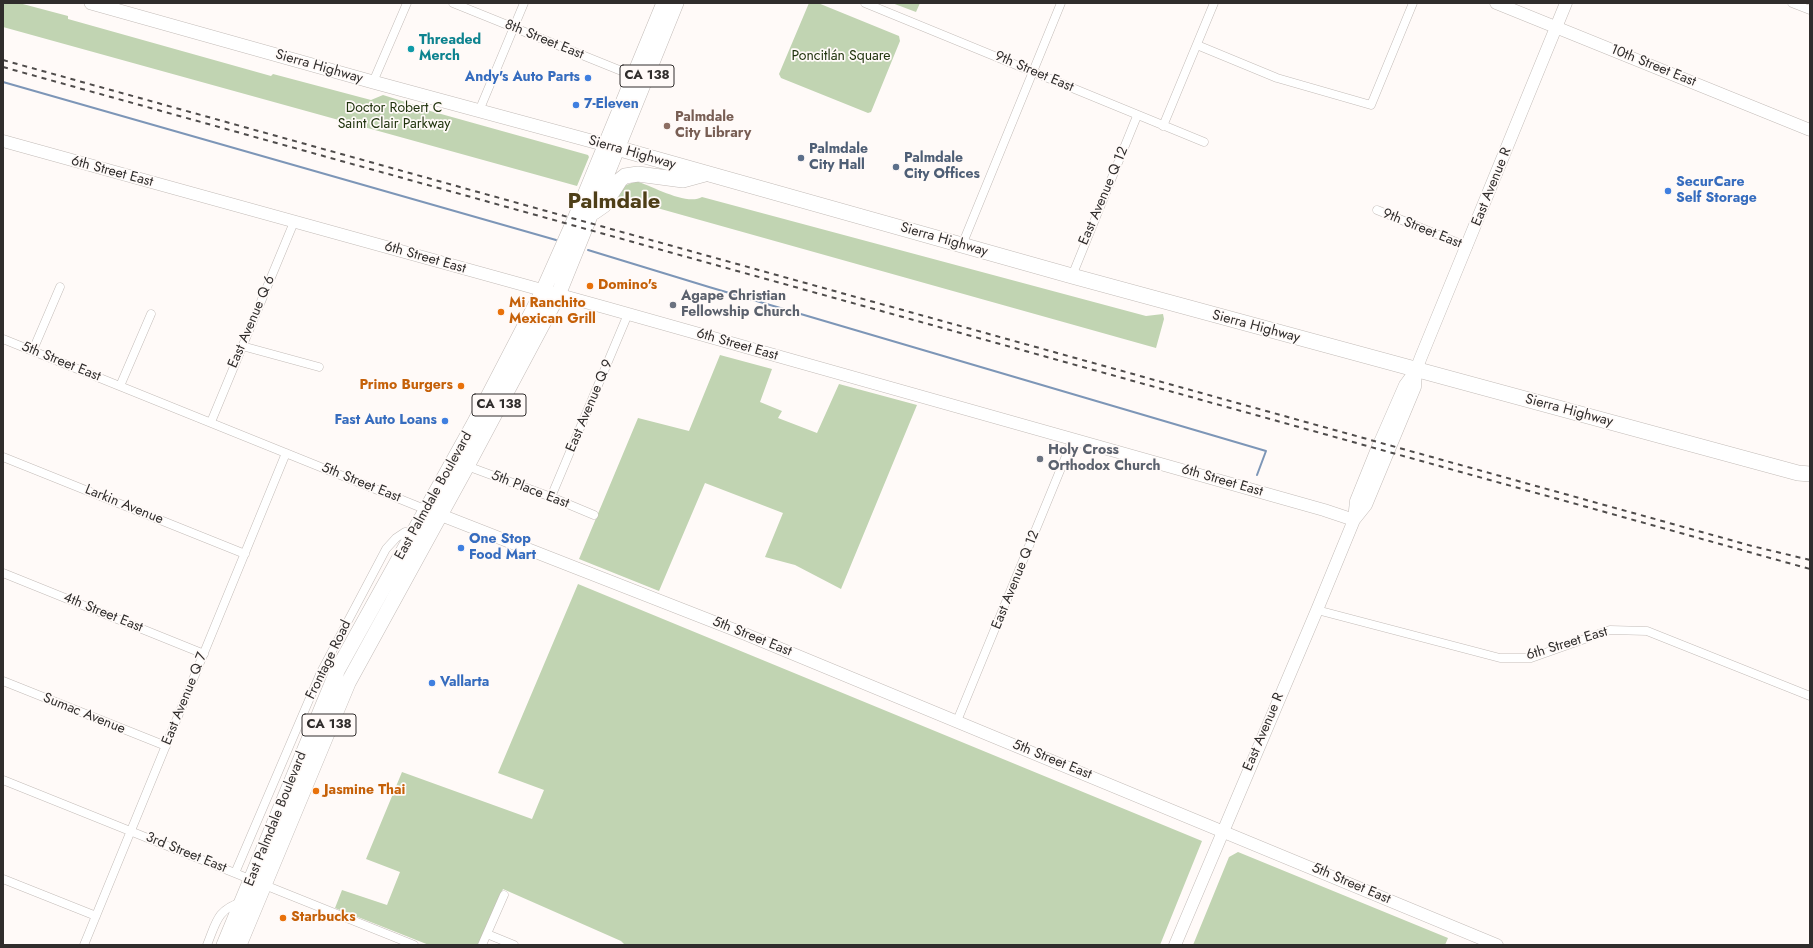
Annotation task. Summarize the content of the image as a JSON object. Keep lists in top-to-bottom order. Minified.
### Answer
{"streets":{"highway":["Sierra Highway","CA 138","East Palmdale Boulevard"],"street":["8th Street East","10th Street East","9th Street East","6th Street East","East Avenue R","East Avenue Q 12","East Avenue Q 6","5th Street East","East Avenue Q 9","5th Place East","Larkin Avenue","4th Street East","Frontage Road","East Avenue Q 7","Sumac Avenue","3rd Street East"]},"crossings":[["8th Street East","East Palmdale Boulevard"],["10th Street East","East Avenue R"],["Sierra Highway","East Avenue R"],["Sierra Highway","East Avenue Q 12"],["Sierra Highway","East Palmdale Boulevard"],["9th Street East","East Avenue R"],["9th Street East","East Avenue Q 12"],["6th Street East","East Avenue R"],["6th Street East","East Avenue Q 12"],["6th Street East","East Avenue Q 6"],["6th Street East","East Avenue Q 9"],["6th Street East","East Palmdale Boulevard"],["East Avenue R","5th Street East"],["East Avenue Q 12","5th Street East"],["East Avenue Q 6","5th Street East"],["5th Street East","East Palmdale Boulevard"],["5th Street East","East Avenue Q 7"],["East Avenue Q 9","5th Place East"],["5th Place East","East Palmdale Boulevard"],["East Palmdale Boulevard","Frontage Road"],["East Palmdale Boulevard","3rd Street East"],["Larkin Avenue","East Avenue Q 7"],["4th Street East","East Avenue Q 7"],["Frontage Road","3rd Street East"],["East Avenue Q 7","Sumac Avenue"],["East Avenue Q 7","3rd Street East"]],"districts":["Palmdale"],"parks":["Poncitlán Square","Doctor Robert C Saint Clair Parkway"],"places":["Threaded Merch","Andy's Auto Parts","7-Eleven","Palmdale City Library","Palmdale City Hall","Palmdale City Offices","SecurCare Self Storage","Domino's","Agape Christian Fellowship Church","Mi Ranchito Mexican Grill","Primo Burgers","Fast Auto Loans","Holy Cross Orthodox Church","One Stop Food Mart","Vallarta","Jasmine Thai","Starbucks"]}
